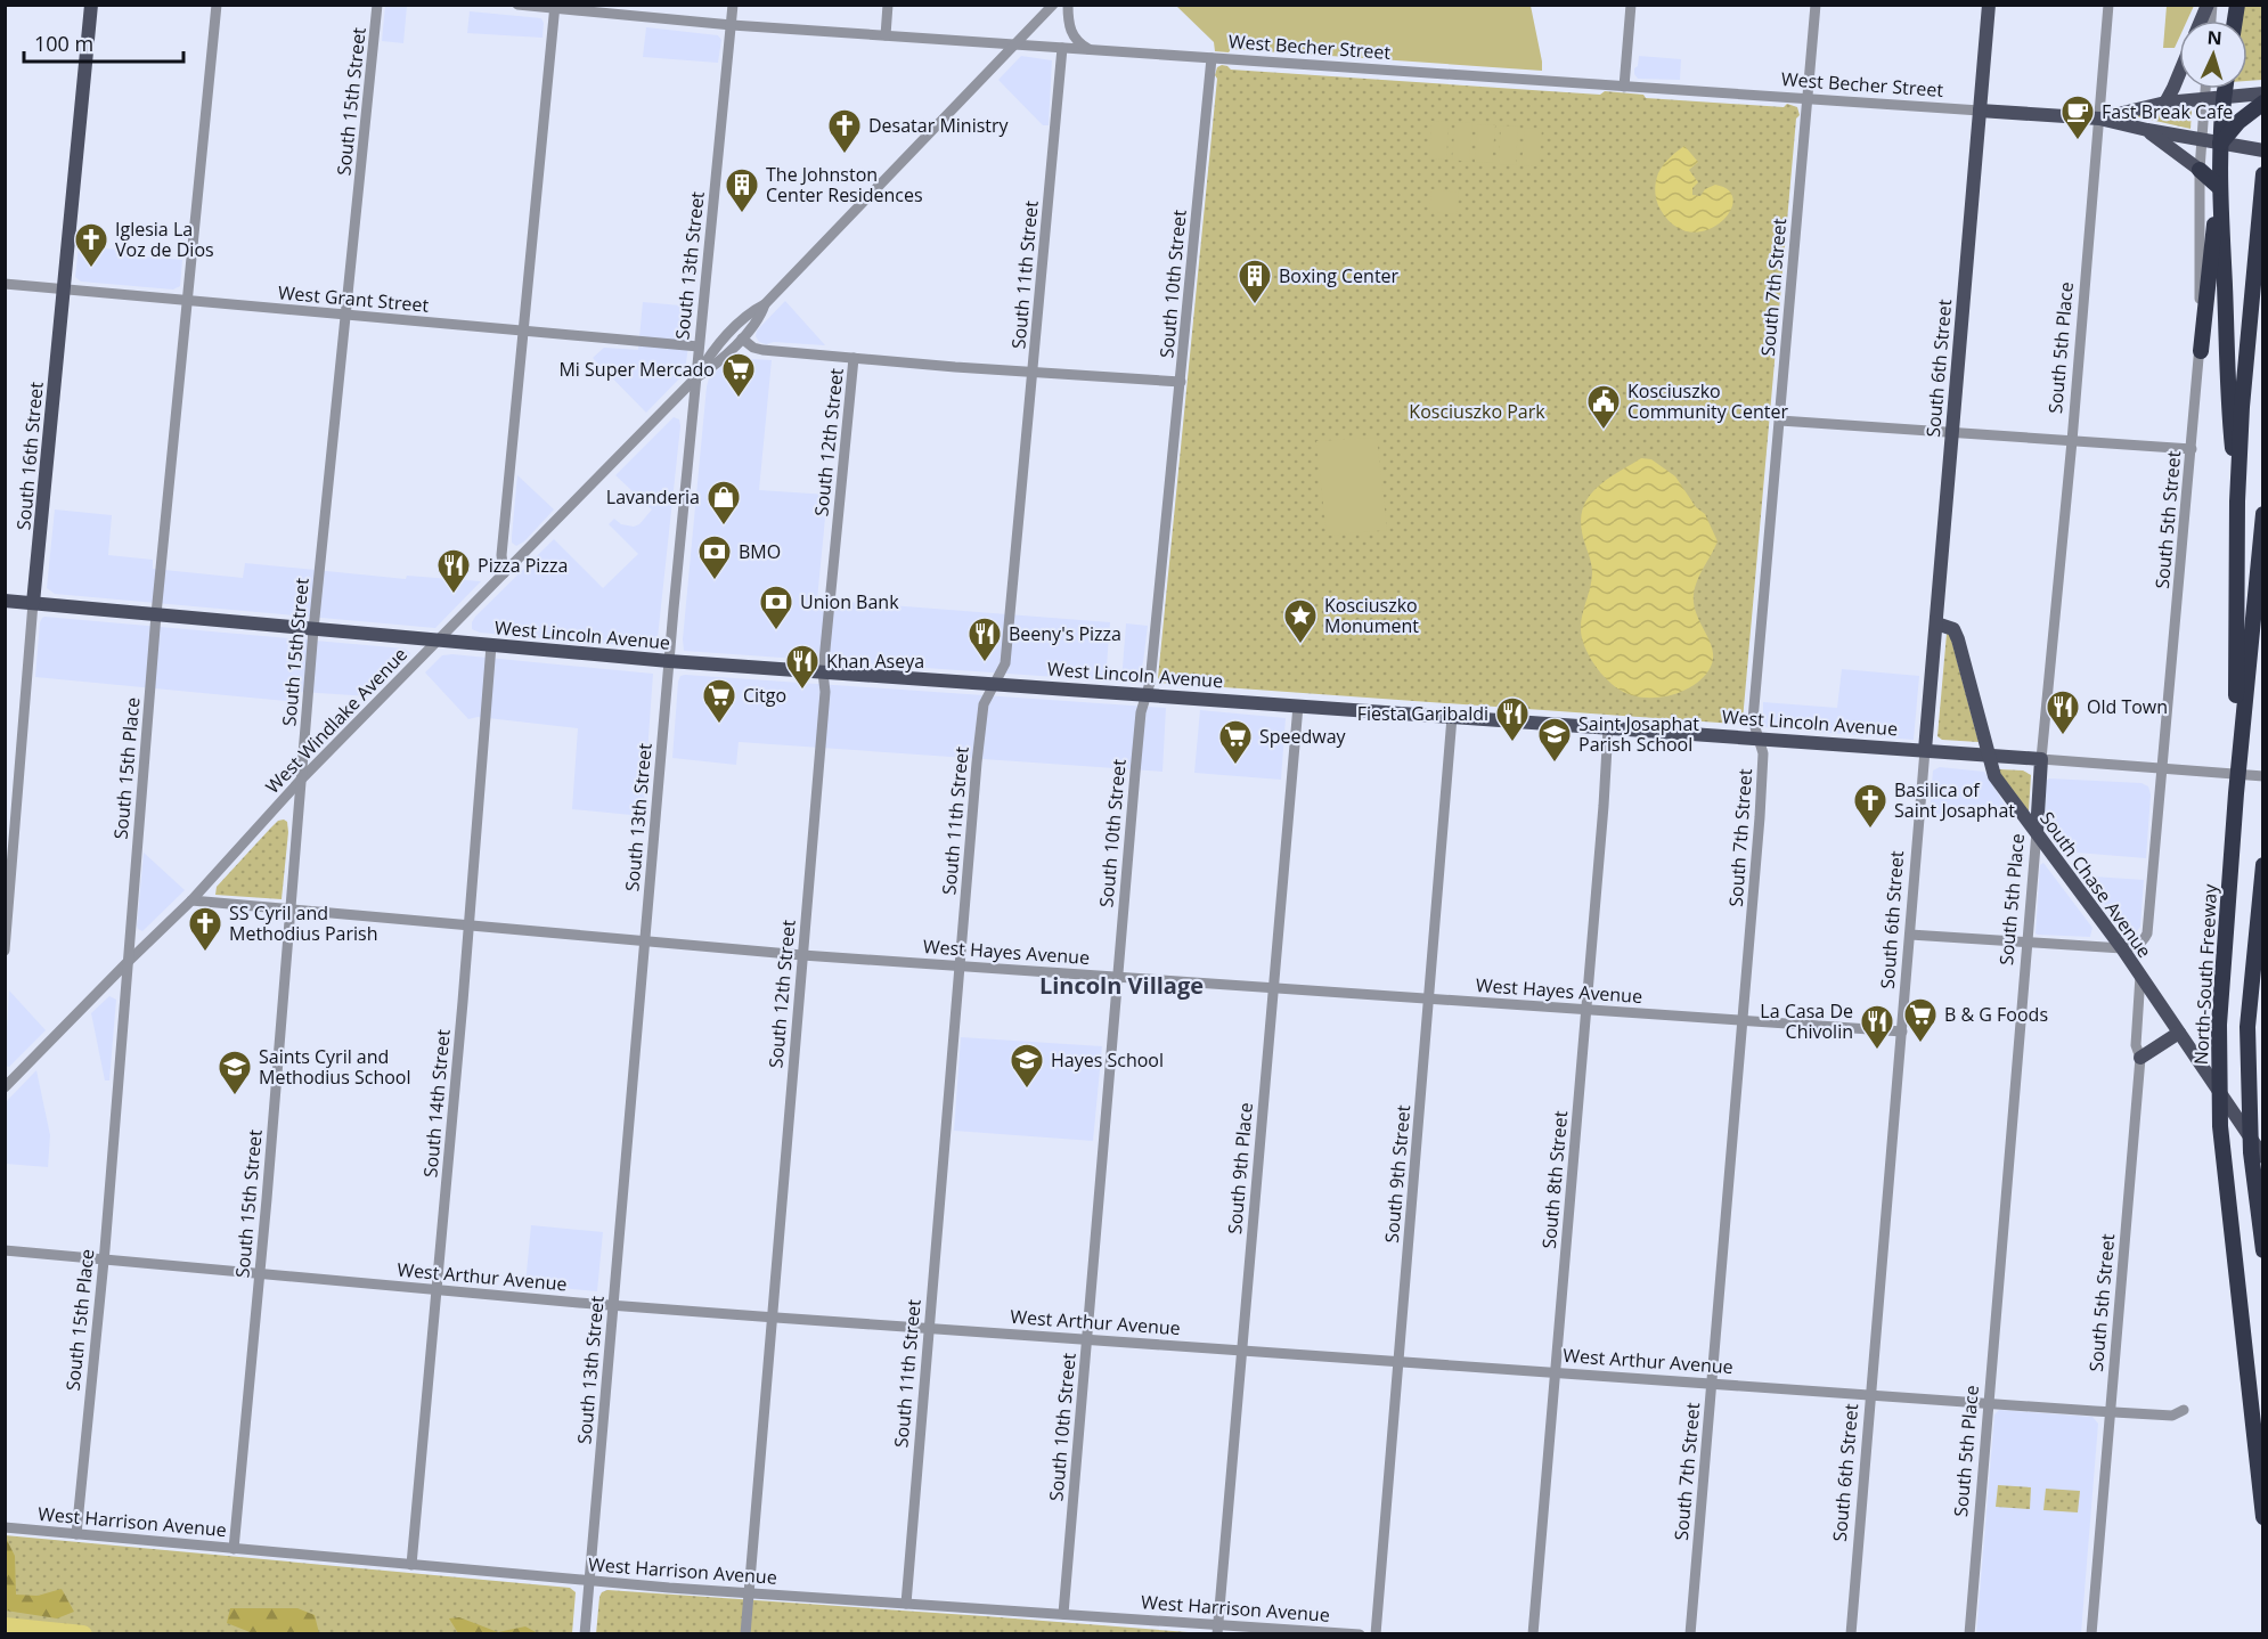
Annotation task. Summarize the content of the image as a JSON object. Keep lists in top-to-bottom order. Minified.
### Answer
{"streets":{"highway":["North-South Freeway"],"main road":["West Becher Street","South 5th Place","South 6th Street","South 16th Street","West Lincoln Avenue","South Chase Avenue"],"street":["South 15th Street","South 13th Street","South 11th Street","South 10th Street","South 7th Street","West Grant Street","South 12th Street","South 5th Street","West Windlake Avenue","South 15th Place","West Hayes Avenue","South 14th Street","South 9th Place","South 9th Street","South 8th Street","West Arthur Avenue","West Harrison Avenue"]},"crossings":[["West Becher Street","South 13th Street"],["West Becher Street","South 11th Street"],["West Becher Street","South 10th Street"],["West Becher Street","South 7th Street"],["West Becher Street","South 5th Place"],["West Becher Street","South 6th Street"],["West Becher Street","South 5th Street"],["West Becher Street","West Windlake Avenue"],["South 15th Street","West Grant Street"],["South 15th Street","West Lincoln Avenue"],["South 15th Street","West Windlake Avenue"],["South 15th Street","West Hayes Avenue"],["South 15th Street","West Arthur Avenue"],["South 15th Street","West Harrison Avenue"],["South 13th Street","West Grant Street"],["South 13th Street","West Lincoln Avenue"],["South 13th Street","West Windlake Avenue"],["South 13th Street","West Hayes Avenue"],["South 13th Street","West Arthur Avenue"],["South 13th Street","West Harrison Avenue"],["South 11th Street","West Lincoln Avenue"],["South 11th Street","West Hayes Avenue"],["South 11th Street","West Arthur Avenue"],["South 11th Street","West Harrison Avenue"],["South 10th Street","West Lincoln Avenue"],["South 10th Street","West Hayes Avenue"],["South 10th Street","West Arthur Avenue"],["South 10th Street","West Harrison Avenue"],["South 7th Street","West Lincoln Avenue"],["South 7th Street","West Hayes Avenue"],["South 7th Street","West Arthur Avenue"],["West Grant Street","South 16th Street"],["West Grant Street","South 15th Place"],["South 5th Place","West Lincoln Avenue"],["South 5th Place","South Chase Avenue"],["South 5th Place","West Arthur Avenue"],["South 6th Street","West Lincoln Avenue"],["South 6th Street","South Chase Avenue"],["South 6th Street","West Hayes Avenue"],["South 6th Street","West Arthur Avenue"],["South 12th Street","West Lincoln Avenue"],["South 12th Street","West Hayes Avenue"],["South 12th Street","West Arthur Avenue"],["South 12th Street","West Harrison Avenue"],["South 16th Street","West Lincoln Avenue"],["South 5th Street","West Lincoln Avenue"],["South 5th Street","South Chase Avenue"],["South 5th Street","West Arthur Avenue"],["West Lincoln Avenue","West Windlake Avenue"],["West Lincoln Avenue","South 15th Place"],["West Lincoln Avenue","South Chase Avenue"],["West Lincoln Avenue","South 14th Street"],["West Lincoln Avenue","South 9th Place"],["West Lincoln Avenue","South 9th Street"],["West Lincoln Avenue","South 8th Street"],["West Windlake Avenue","South 15th Place"],["West Windlake Avenue","West Hayes Avenue"],["South 15th Place","West Arthur Avenue"],["South 15th Place","West Harrison Avenue"],["West Hayes Avenue","South 14th Street"],["West Hayes Avenue","South 9th Place"],["West Hayes Avenue","South 9th Street"],["West Hayes Avenue","South 8th Street"],["South 14th Street","West Arthur Avenue"],["South 14th Street","West Harrison Avenue"],["South 9th Place","West Arthur Avenue"],["South 9th Place","West Harrison Avenue"],["South 9th Street","West Arthur Avenue"],["South 8th Street","West Arthur Avenue"]],"districts":["Lincoln Village"],"parks":["Kosciuszko Park"],"places":{"cafe":["Fast Break Cafe"],"church":["Desatar Ministry","Iglesia La Voz de Dios","Basilica of Saint Josaphat","SS Cyril and Methodius Parish"],"building":["The Johnston Center Residences","Boxing Center"],"supermarket":["Mi Super Mercado","Citgo","Speedway","B & G Foods"],"public building":["Kosciuszko Community Center"],"shop":["Lavanderia"],"bank":["BMO","Union Bank"],"restaurant":["Pizza Pizza","Beeny's Pizza","Khan Aseya","Old Town","Fiesta Garibaldi","La Casa De Chivolin"],"place":["Kosciuszko Monument"],"school or university":["Saint Josaphat Parish School","Hayes School","Saints Cyril and Methodius School"]},"scale_bar":"100 m","north":"top"}
